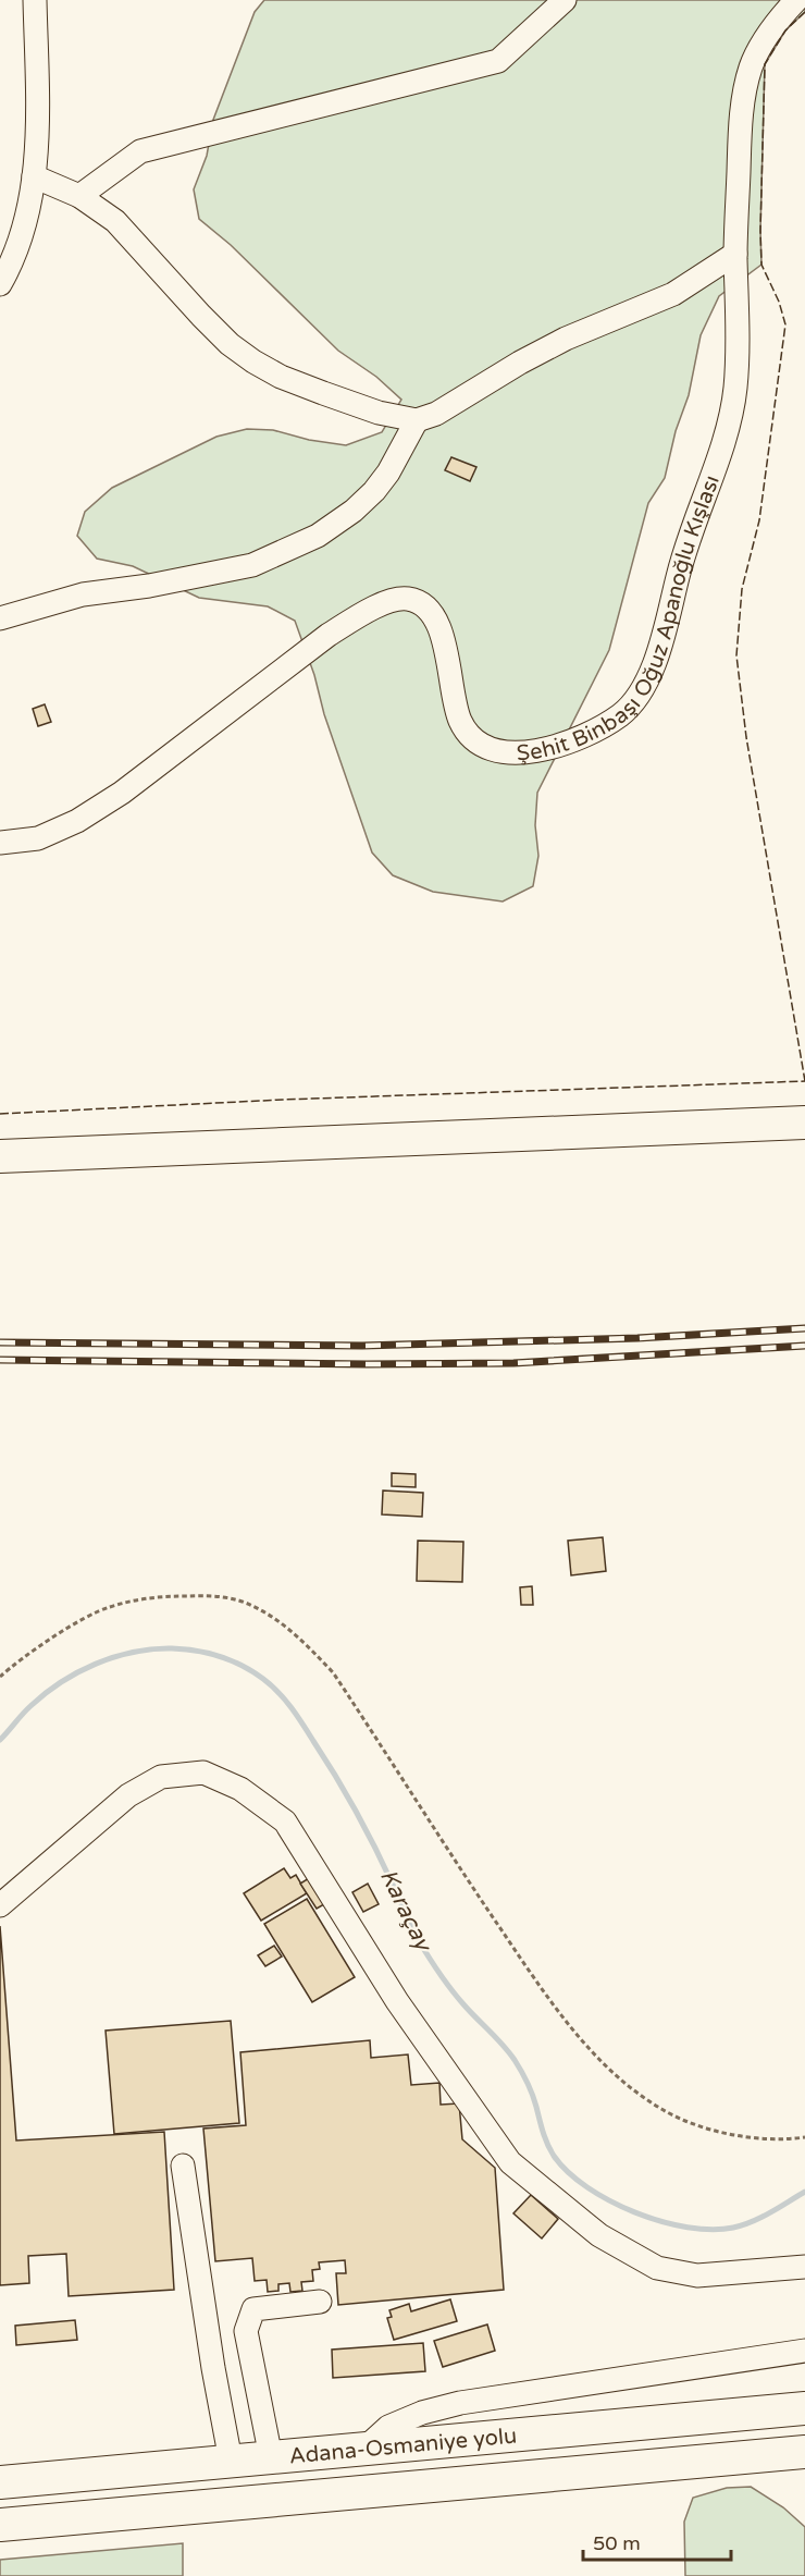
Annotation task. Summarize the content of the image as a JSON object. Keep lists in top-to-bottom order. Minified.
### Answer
{"streets":{"highway":["Adana-Osmaniye yolu"],"street":["Şehit Binbaşı Oğuz Apanoğlu Kışlası"]},"water":["Karaçay"],"scale_bar":"50 m"}
